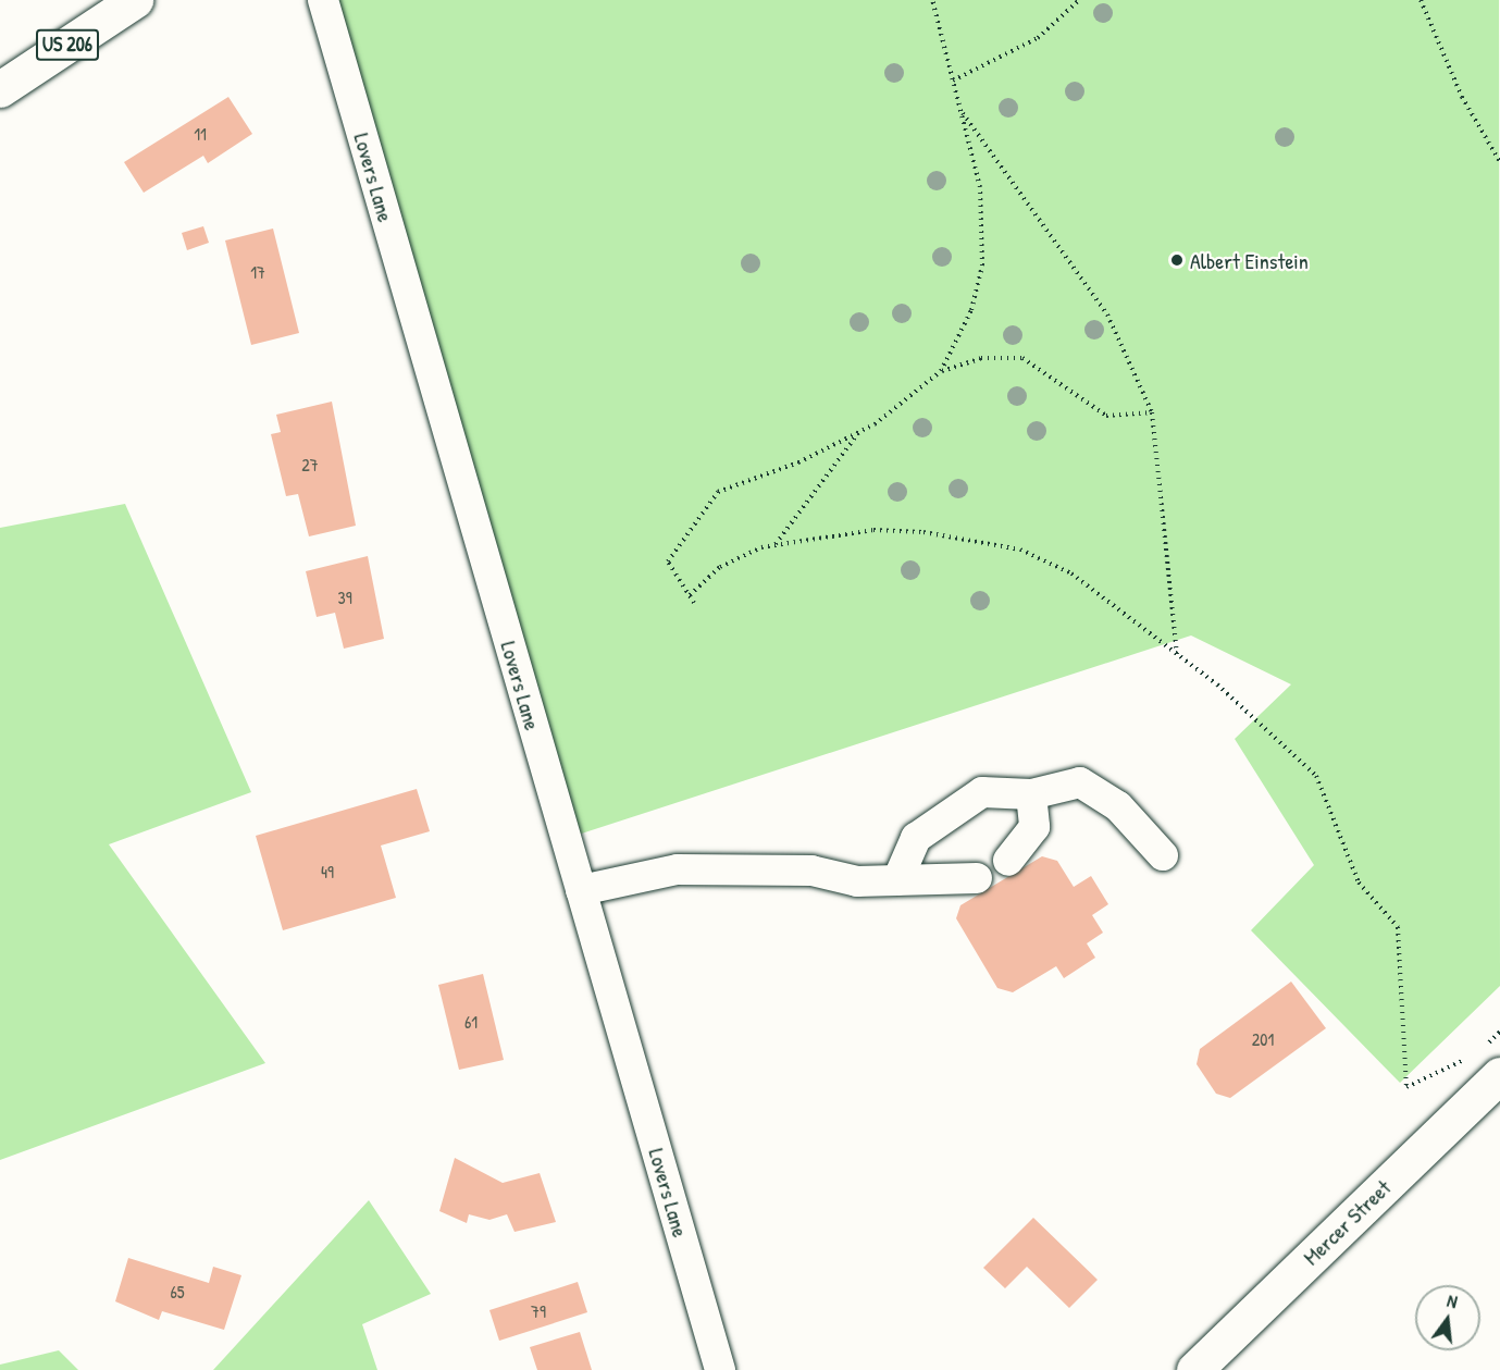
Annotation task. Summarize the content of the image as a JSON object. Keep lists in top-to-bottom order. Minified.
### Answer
{"streets":{"main road":["US 206","Mercer Street"],"street":["Lovers Lane"]},"places":["Albert Einstein"],"house_numbers":["11","17","27","39","49","61","201","65","79"],"north":"top"}
